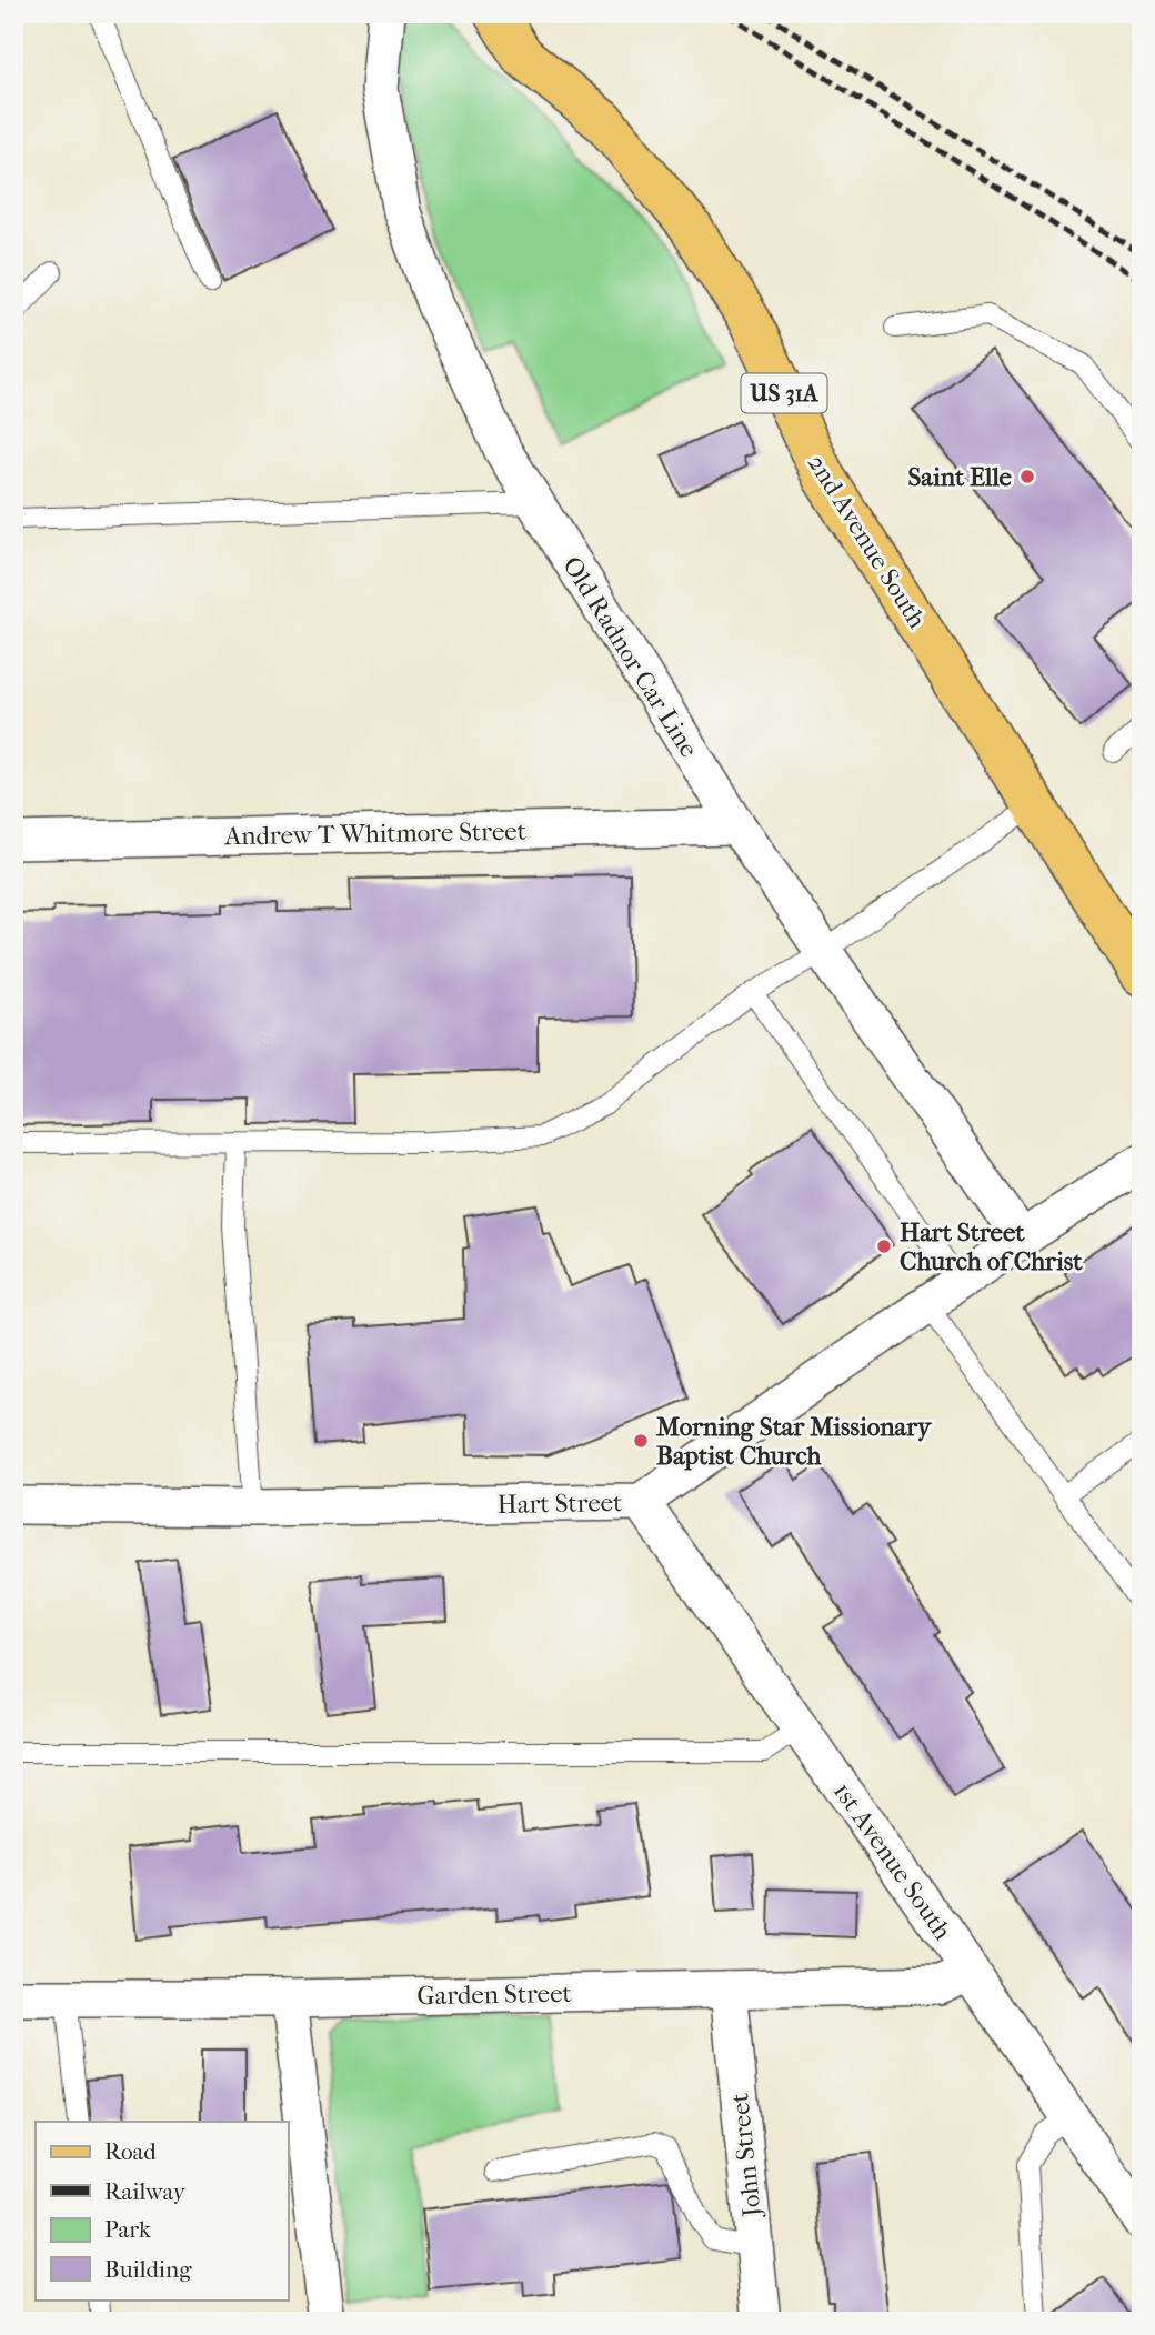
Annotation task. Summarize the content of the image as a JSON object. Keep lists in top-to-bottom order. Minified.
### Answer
{"streets":{"main road":["US 31A","2nd Avenue South"],"street":["Old Radnor Car Line","Andrew T Whitmore Street","Hart Street","1st Avenue South","Garden Street","John Street"]},"crossings":[["Old Radnor Car Line","Andrew T Whitmore Street"],["Old Radnor Car Line","Hart Street"],["Hart Street","1st Avenue South"],["1st Avenue South","Garden Street"],["Garden Street","John Street"]],"places":["Saint Elle","Hart Street Church of Christ","Morning Star Missionary Baptist Church"],"legend":["Road","Railway","Park","Building"]}
